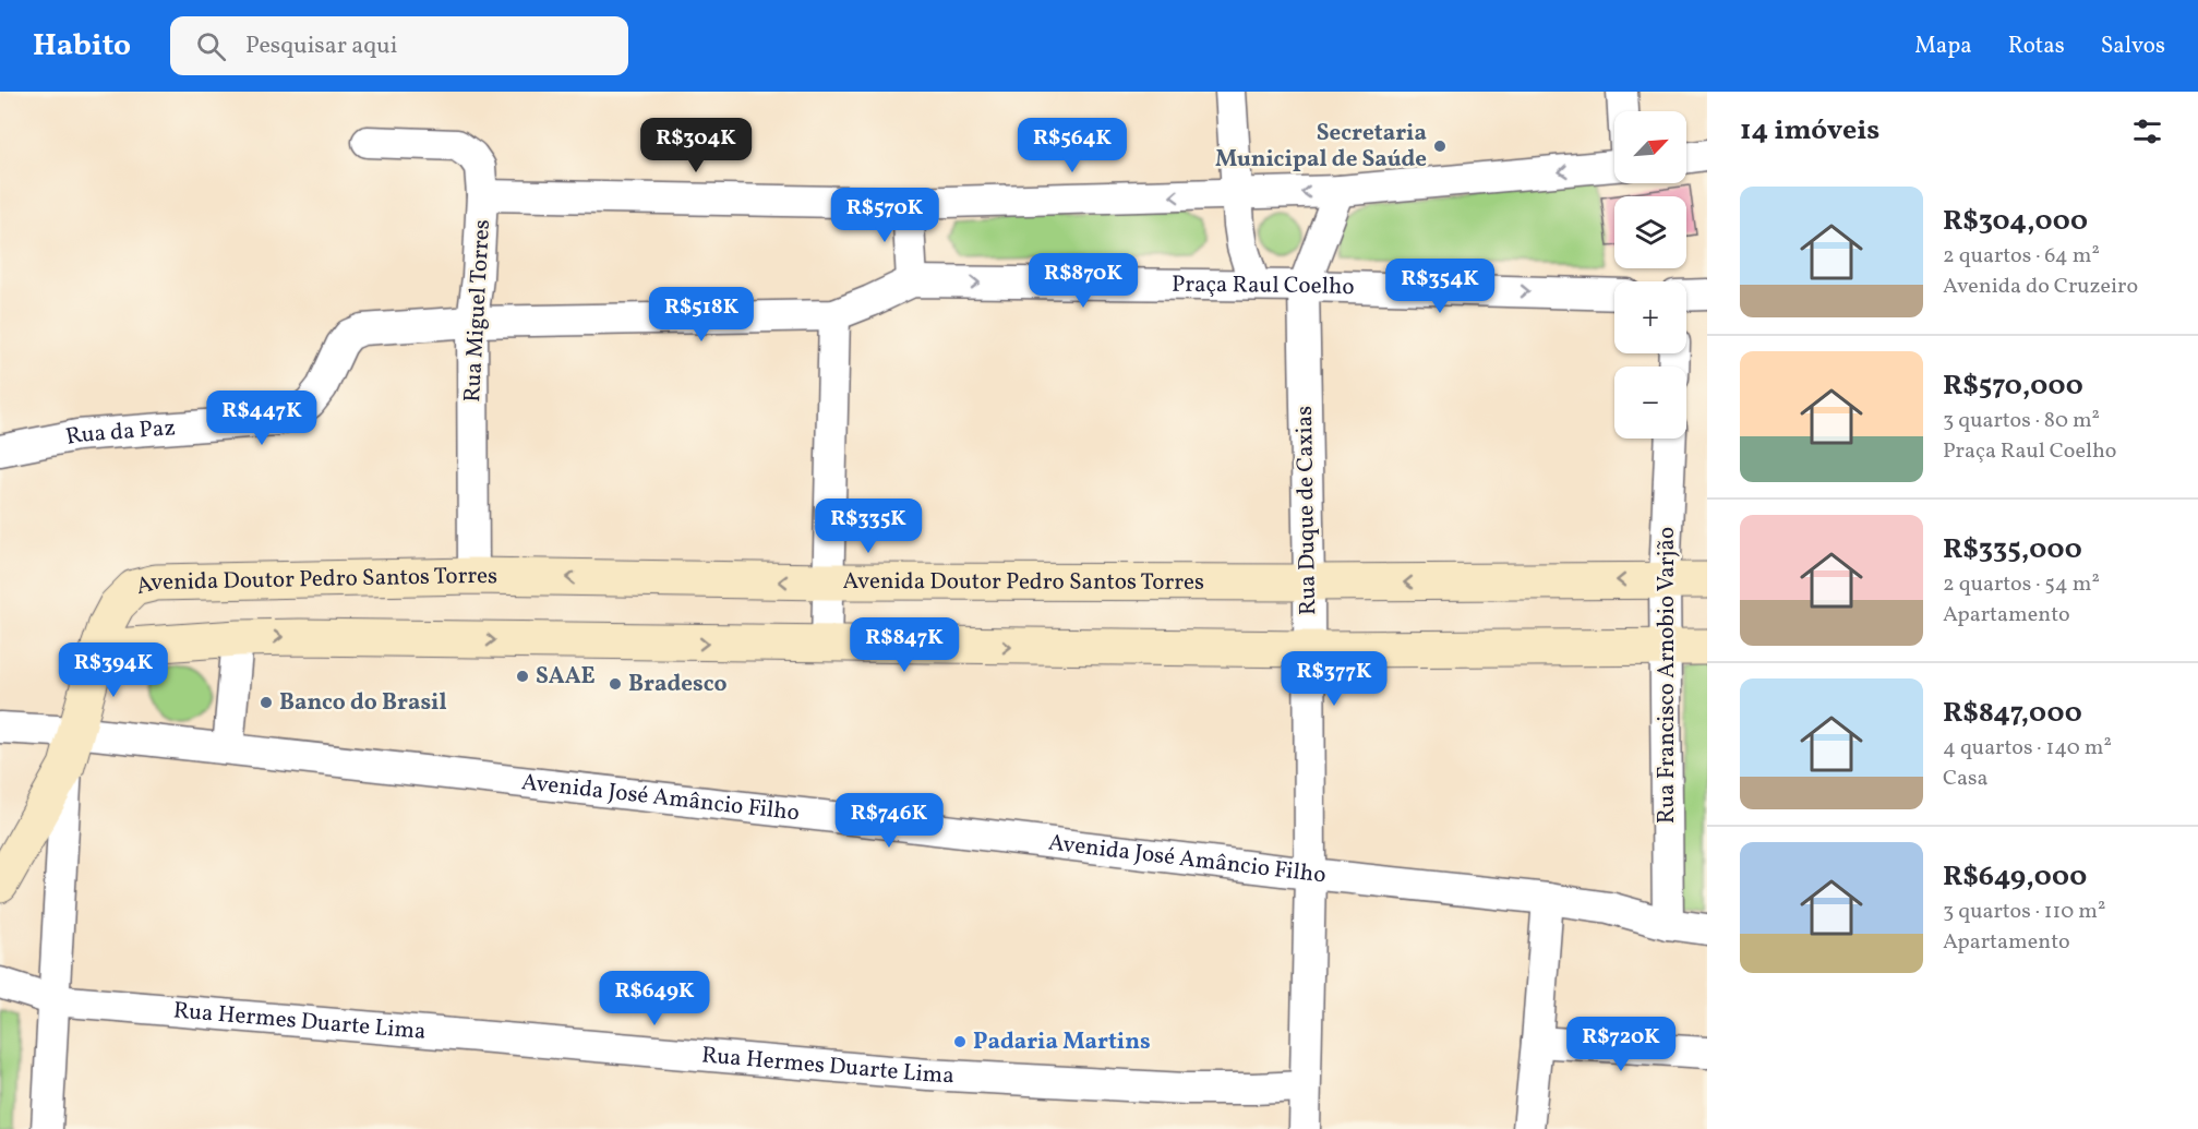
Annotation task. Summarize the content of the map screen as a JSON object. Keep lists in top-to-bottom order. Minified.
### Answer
{"streets":{"main road":["Avenida Doutor Pedro Santos Torres"],"street":["Praça Raul Coelho","Rua Miguel Torres","Rua da Paz","Rua Duque de Caxias","Rua Francisco Arnobio Varjão","Avenida José Amâncio Filho","Rua Hermes Duarte Lima"]},"crossings":[["Praça Raul Coelho","Rua Duque de Caxias"],["Rua Miguel Torres","Rua da Paz"],["Rua Miguel Torres","Avenida Doutor Pedro Santos Torres"],["Rua Duque de Caxias","Avenida Doutor Pedro Santos Torres"],["Rua Duque de Caxias","Avenida José Amâncio Filho"],["Rua Duque de Caxias","Rua Hermes Duarte Lima"],["Avenida Doutor Pedro Santos Torres","Rua Francisco Arnobio Varjão"],["Rua Francisco Arnobio Varjão","Avenida José Amâncio Filho"]],"places":["Secretaria Municipal de Saúde","SAAE","Bradesco","Banco do Brasil","Padaria Martins"],"north":"top right","page":{"header":"Habito","search":"Pesquisar aqui","nav":["Mapa","Rotas","Salvos"],"heading":"14 imóveis","map_buttons":["+","−"],"price":["R$304K","R$564K","R$570K","R$870K","R$354K","R$518K","R$447K","R$335K","R$847K","R$394K","R$377K","R$746K","R$649K","R$720K"],"list":[{"name":"R$304,000","note":"2 quartos · 64 m² · Avenida do Cruzeiro"},{"name":"R$570,000","note":"3 quartos · 80 m² · Praça Raul Coelho"},{"name":"R$335,000","note":"2 quartos · 54 m² · Apartamento"},{"name":"R$847,000","note":"4 quartos · 140 m² · Casa"},{"name":"R$649,000","note":"3 quartos · 110 m² · Apartamento"}]}}
